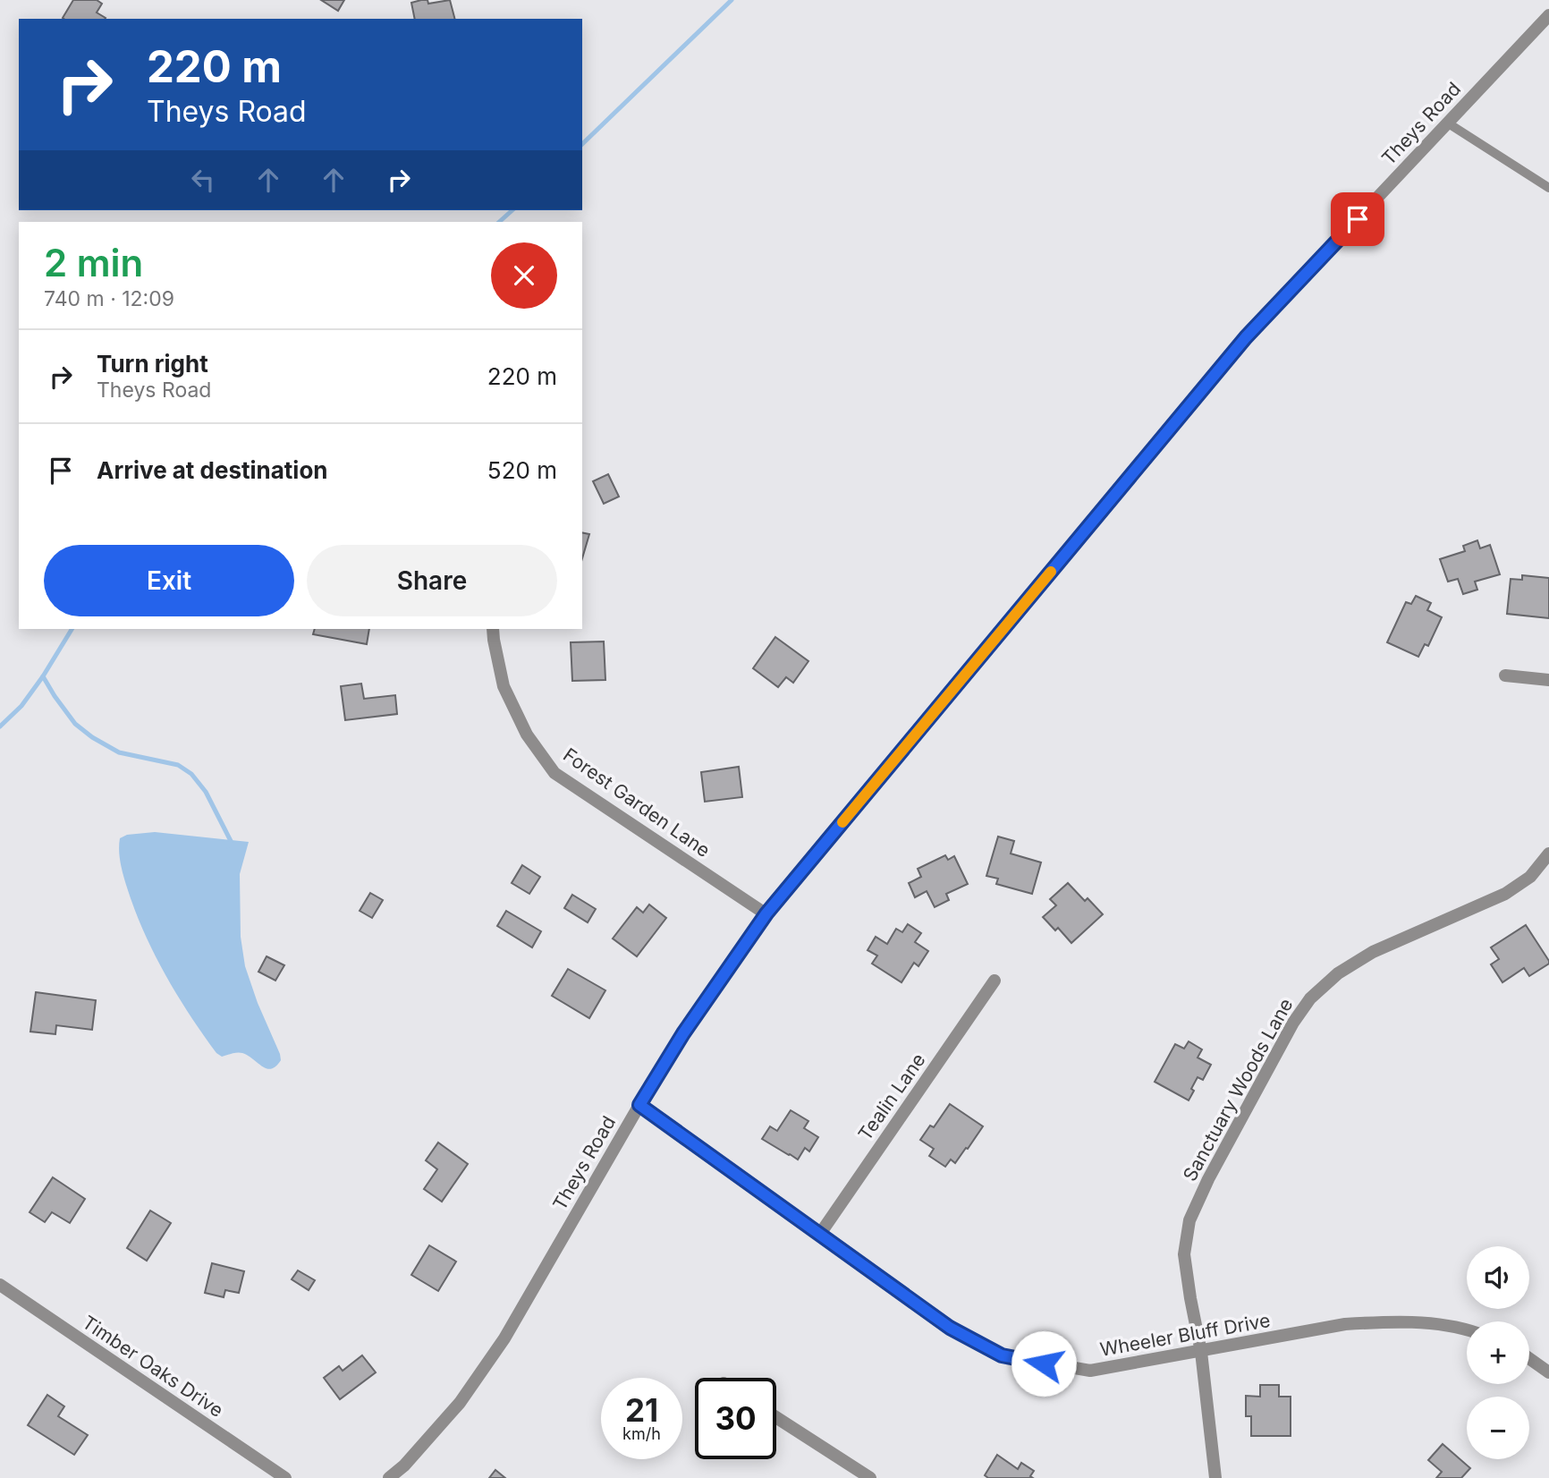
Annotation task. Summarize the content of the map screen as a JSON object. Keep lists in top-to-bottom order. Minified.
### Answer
{"streets":{"street":["Theys Road","Forest Garden Lane","Sanctuary Woods Lane","Tealin Lane","Wheeler Bluff Drive","Timber Oaks Drive"]},"crossings":[["Theys Road","Forest Garden Lane"],["Theys Road","Wheeler Bluff Drive"],["Sanctuary Woods Lane","Wheeler Bluff Drive"],["Tealin Lane","Wheeler Bluff Drive"]],"page":{"turn":["220 m","Theys Road"],"heading":["2 min","740 m · 12:09"],"list":[{"name":"Turn right","note":"Theys Road","value":"220 m"},{"name":"Arrive at destination","value":"520 m"}],"buttons":["Exit","Share"],"map_buttons":["+","−"],"speed":"21 km/h","limit":"30"}}
